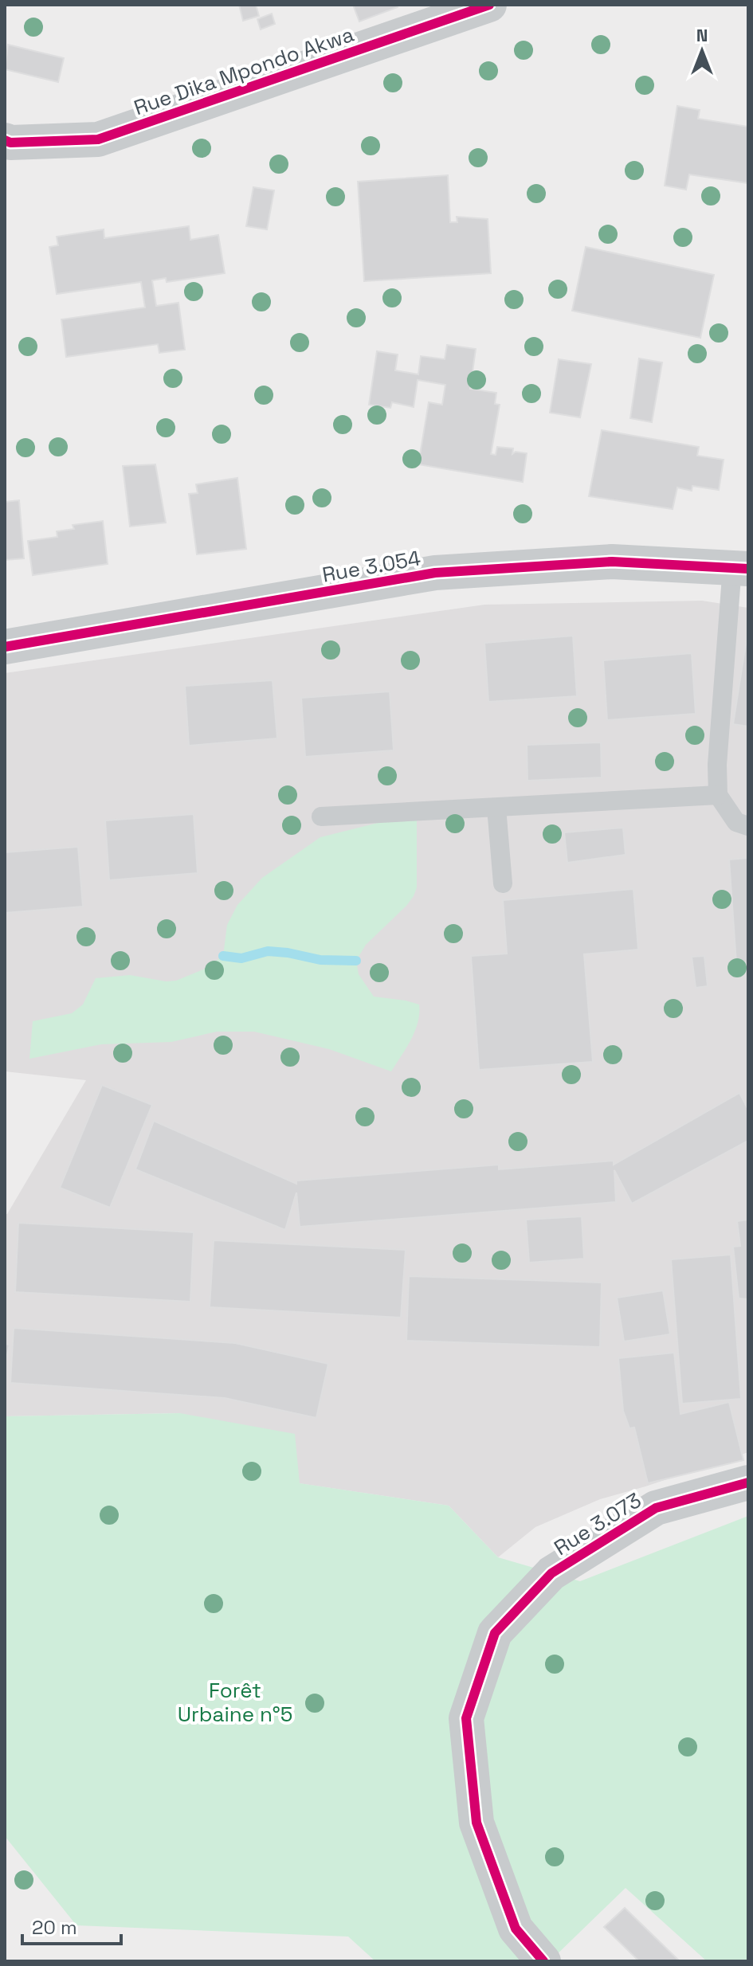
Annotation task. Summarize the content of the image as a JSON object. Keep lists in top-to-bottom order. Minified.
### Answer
{"streets":{"street":["Rue Dika Mpondo Akwa","Rue 3.054","Rue 3.073"]},"parks":["Forêt Urbaine n°5"],"scale_bar":"20 m","north":"top"}
